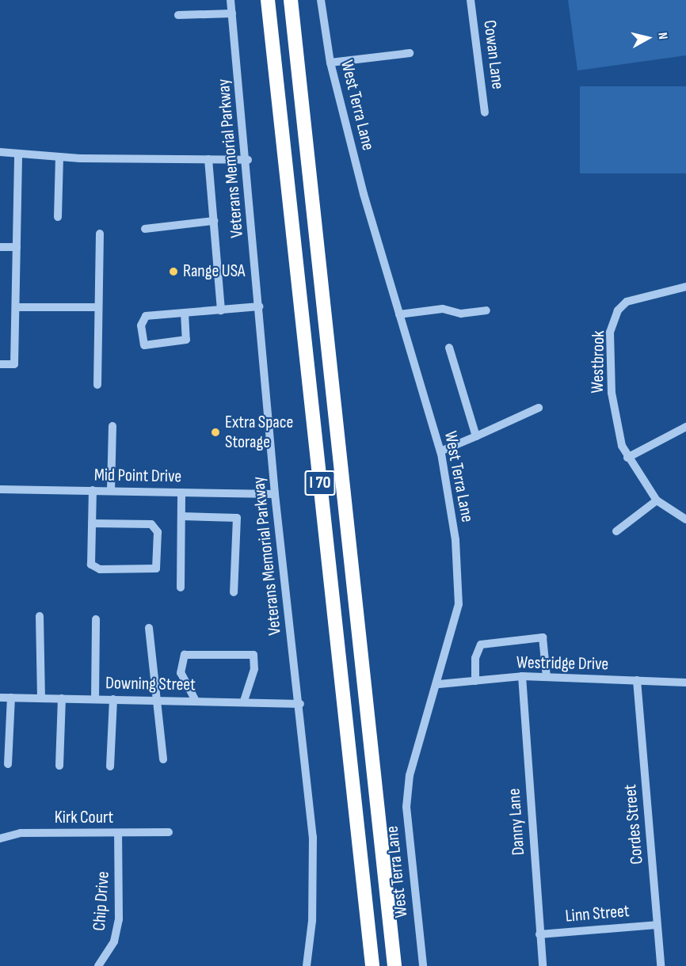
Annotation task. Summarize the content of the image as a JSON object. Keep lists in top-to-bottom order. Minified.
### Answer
{"streets":{"highway":["I 70"],"street":["Cowan Lane","West Terra Lane","Veterans Memorial Parkway","Westbrook","Mid Point Drive","Westridge Drive","Downing Street","Kirk Court","Danny Lane","Cordes Street","Chip Drive","Linn Street"]},"crossings":[["West Terra Lane","Westridge Drive"],["Veterans Memorial Parkway","Mid Point Drive"],["Veterans Memorial Parkway","Downing Street"],["Westridge Drive","Danny Lane"],["Westridge Drive","Cordes Street"],["Kirk Court","Chip Drive"],["Danny Lane","Linn Street"],["Cordes Street","Linn Street"]],"places":["Range USA","Extra Space Storage"],"north":"right"}
